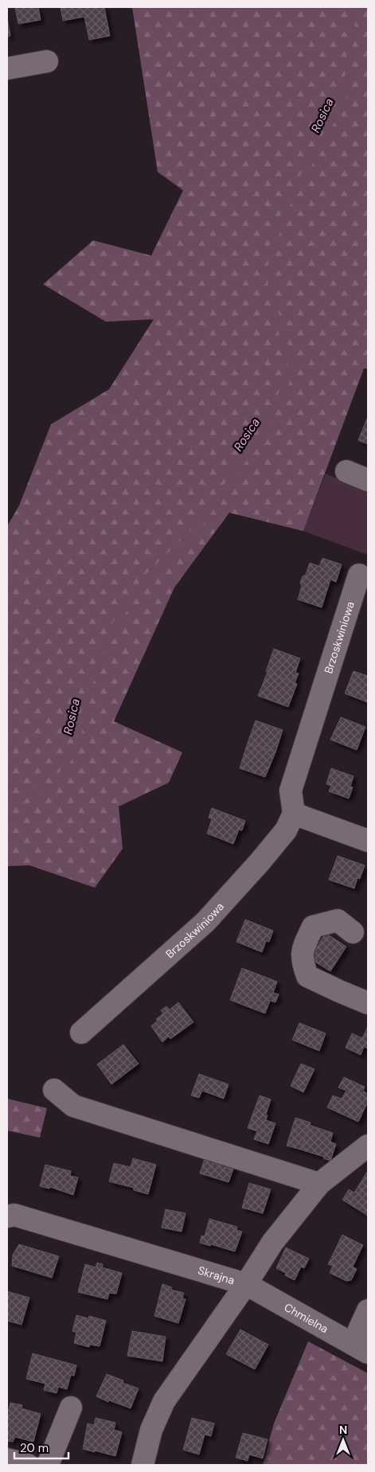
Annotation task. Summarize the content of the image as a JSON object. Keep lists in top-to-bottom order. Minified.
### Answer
{"streets":{"street":["Brzoskwiniowa","Skrajna","Chmielna"]},"crossings":[["Skrajna","Chmielna"]],"water":["Rosica"],"scale_bar":"20 m","north":"top"}
